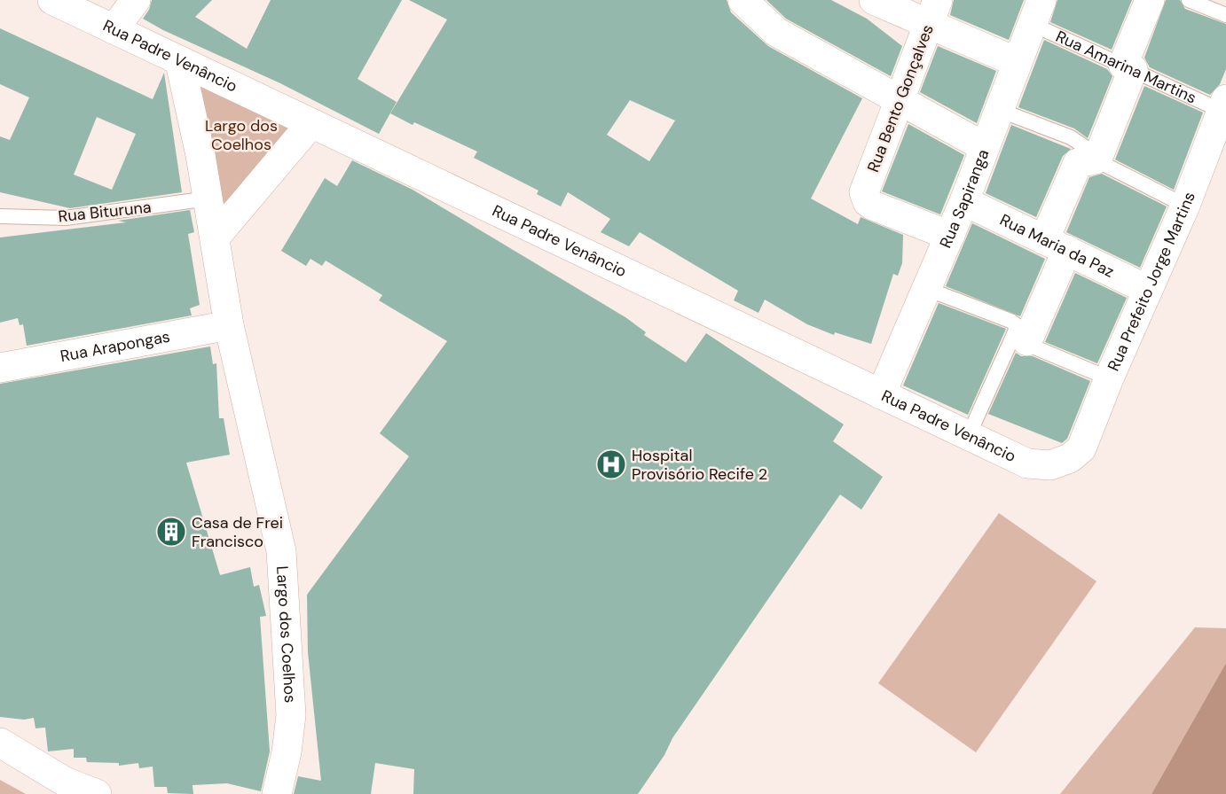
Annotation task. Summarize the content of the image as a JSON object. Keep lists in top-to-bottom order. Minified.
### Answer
{"streets":{"street":["Rua Padre Venâncio","Rua Bento Gonçalves","Rua Sapiranga","Rua Maria da Paz","Rua Prefeito Jorge Martins","Rua Arapongas","Largo dos Coelhos"],"lane":["Rua Amarina Martins","Rua Bituruna"]},"crossings":[["Rua Padre Venâncio","Rua Sapiranga"],["Rua Padre Venâncio","Rua Prefeito Jorge Martins"],["Rua Padre Venâncio","Largo dos Coelhos"],["Rua Amarina Martins","Rua Sapiranga"],["Rua Amarina Martins","Rua Prefeito Jorge Martins"],["Rua Bento Gonçalves","Rua Sapiranga"],["Rua Sapiranga","Rua Maria da Paz"],["Rua Bituruna","Largo dos Coelhos"],["Rua Maria da Paz","Rua Prefeito Jorge Martins"],["Rua Arapongas","Largo dos Coelhos"]],"parks":["Largo dos Coelhos"],"places":{"hospital":["Hospital Provisório Recife 2"],"building":["Casa de Frei Francisco"]}}
